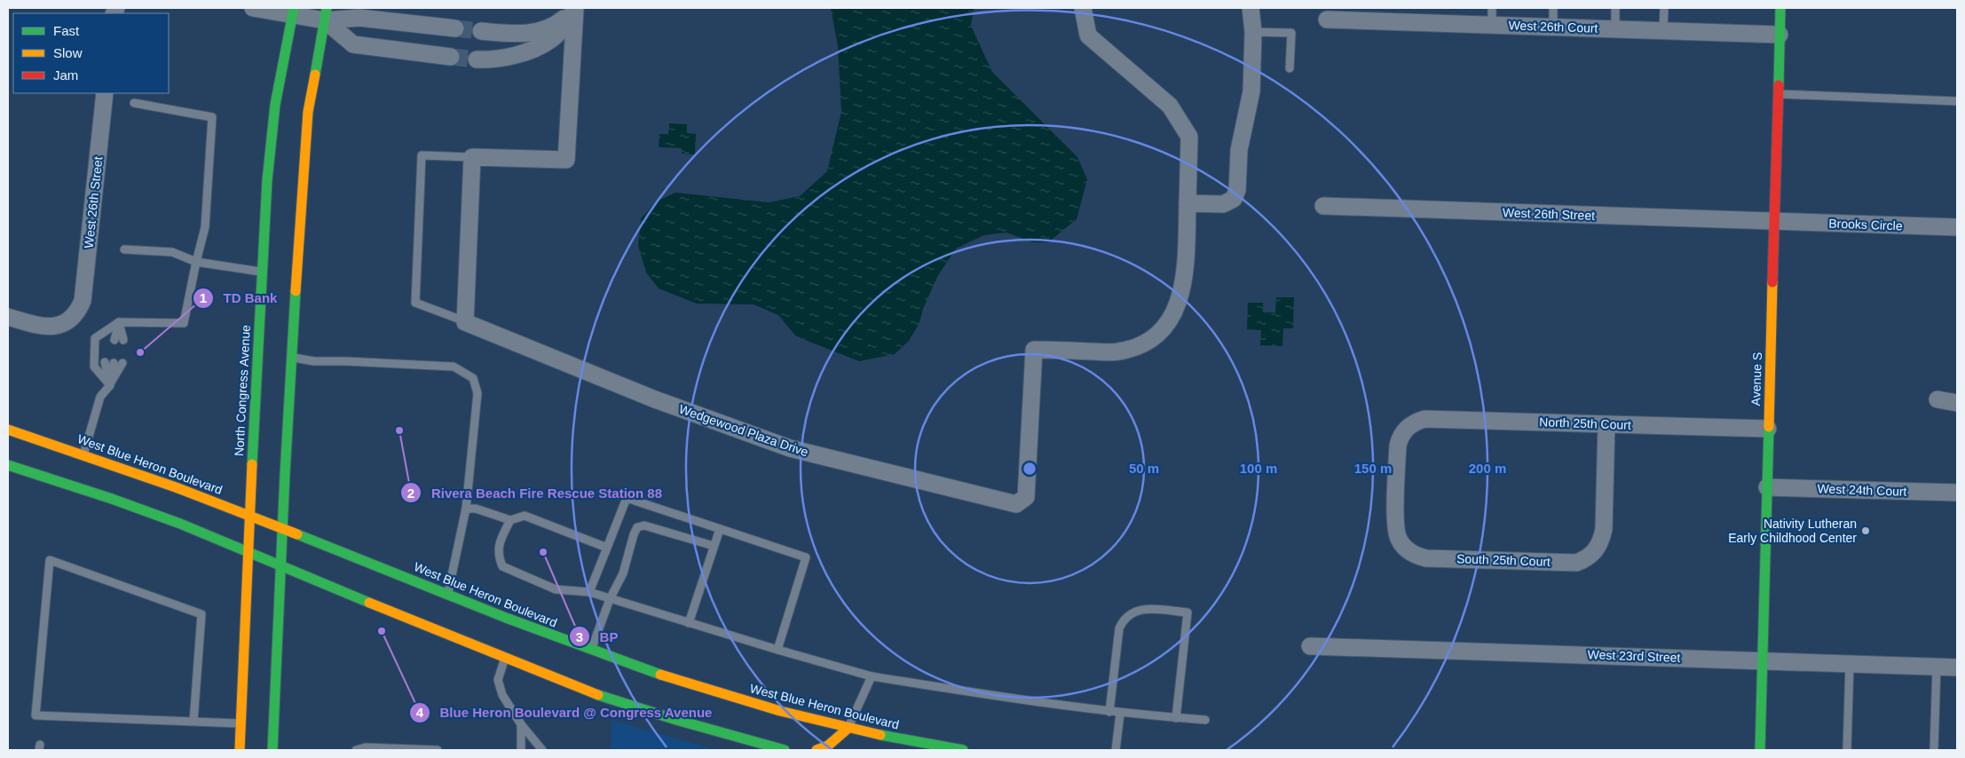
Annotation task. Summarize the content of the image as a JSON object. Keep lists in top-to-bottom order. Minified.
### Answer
{"streets":{"street":["West 26th Court","West 26th Street","Brooks Circle","Avenue S","North Congress Avenue","North 25th Court","Wedgewood Plaza Drive","West Blue Heron Boulevard","West 24th Court","South 25th Court","West 23rd Street"]},"crossings":[["West 26th Court","Avenue S"],["West 26th Street","Brooks Circle"],["West 26th Street","Avenue S"],["Brooks Circle","Avenue S"],["Avenue S","North 25th Court"],["Avenue S","West 24th Court"],["Avenue S","West 23rd Street"],["North Congress Avenue","West Blue Heron Boulevard"],["North 25th Court","South 25th Court"]],"places":["TD Bank","Rivera Beach Fire Rescue Station 88","Nativity Lutheran Early Childhood Center","BP","Blue Heron Boulevard @ Congress Avenue"],"legend":["Fast","Slow","Jam"],"rings":["50 m","100 m","150 m","200 m"]}
